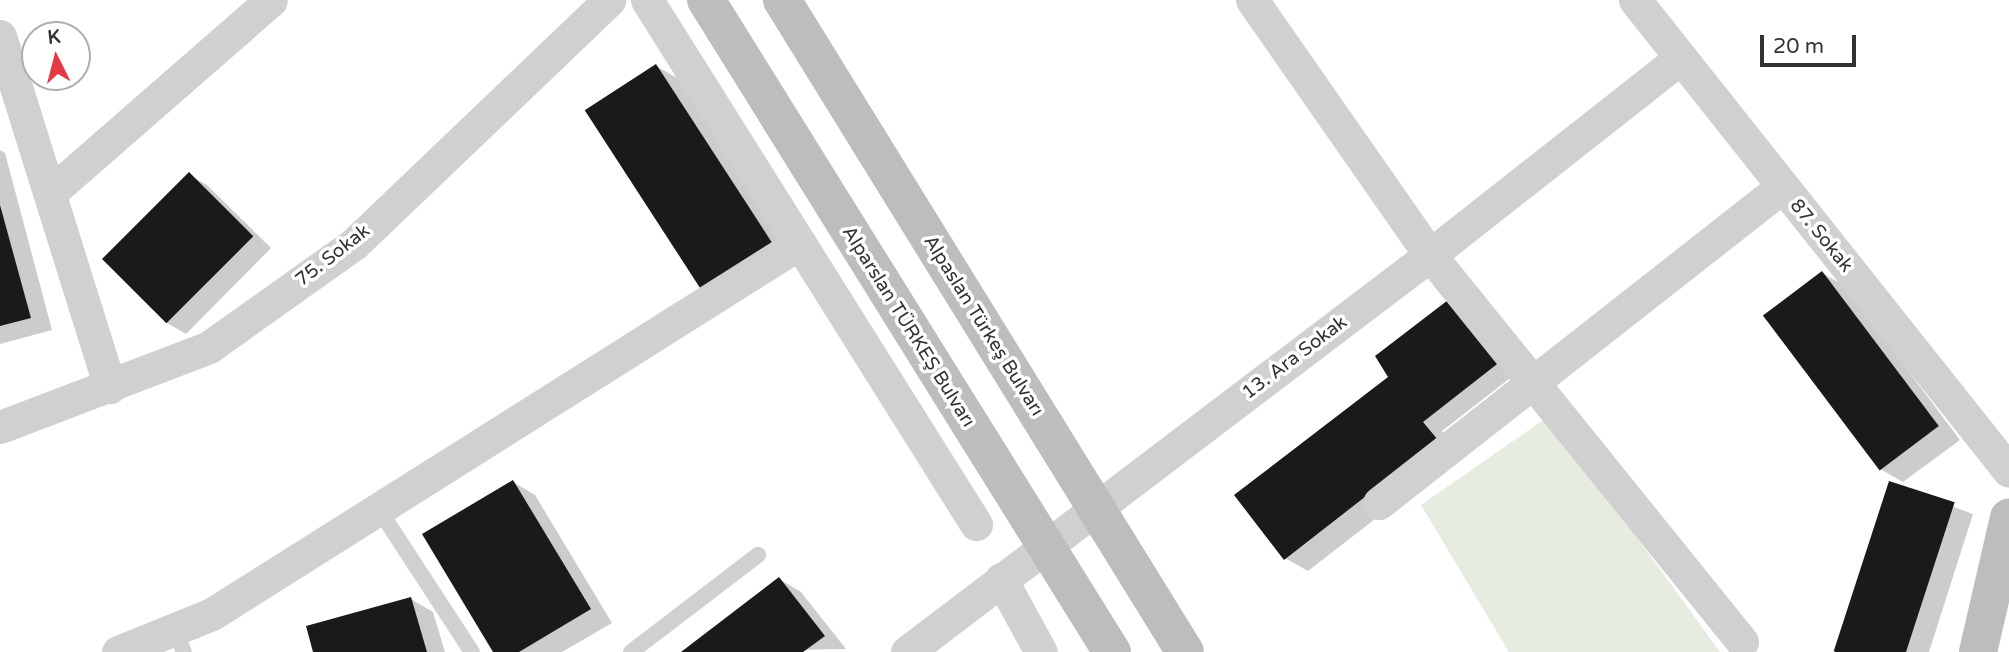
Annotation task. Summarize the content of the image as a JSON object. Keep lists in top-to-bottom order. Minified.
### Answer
{"streets":{"main road":["Alpaslan Türkeş Bulvarı","Alparslan TÜRKEŞ Bulvarı"],"street":["87. Sokak","75. Sokak","13. Ara Sokak"]},"crossings":[["87. Sokak","13. Ara Sokak"],["Alpaslan Türkeş Bulvarı","13. Ara Sokak"],["Alparslan TÜRKEŞ Bulvarı","13. Ara Sokak"]],"scale_bar":"20 m","north":"top"}
